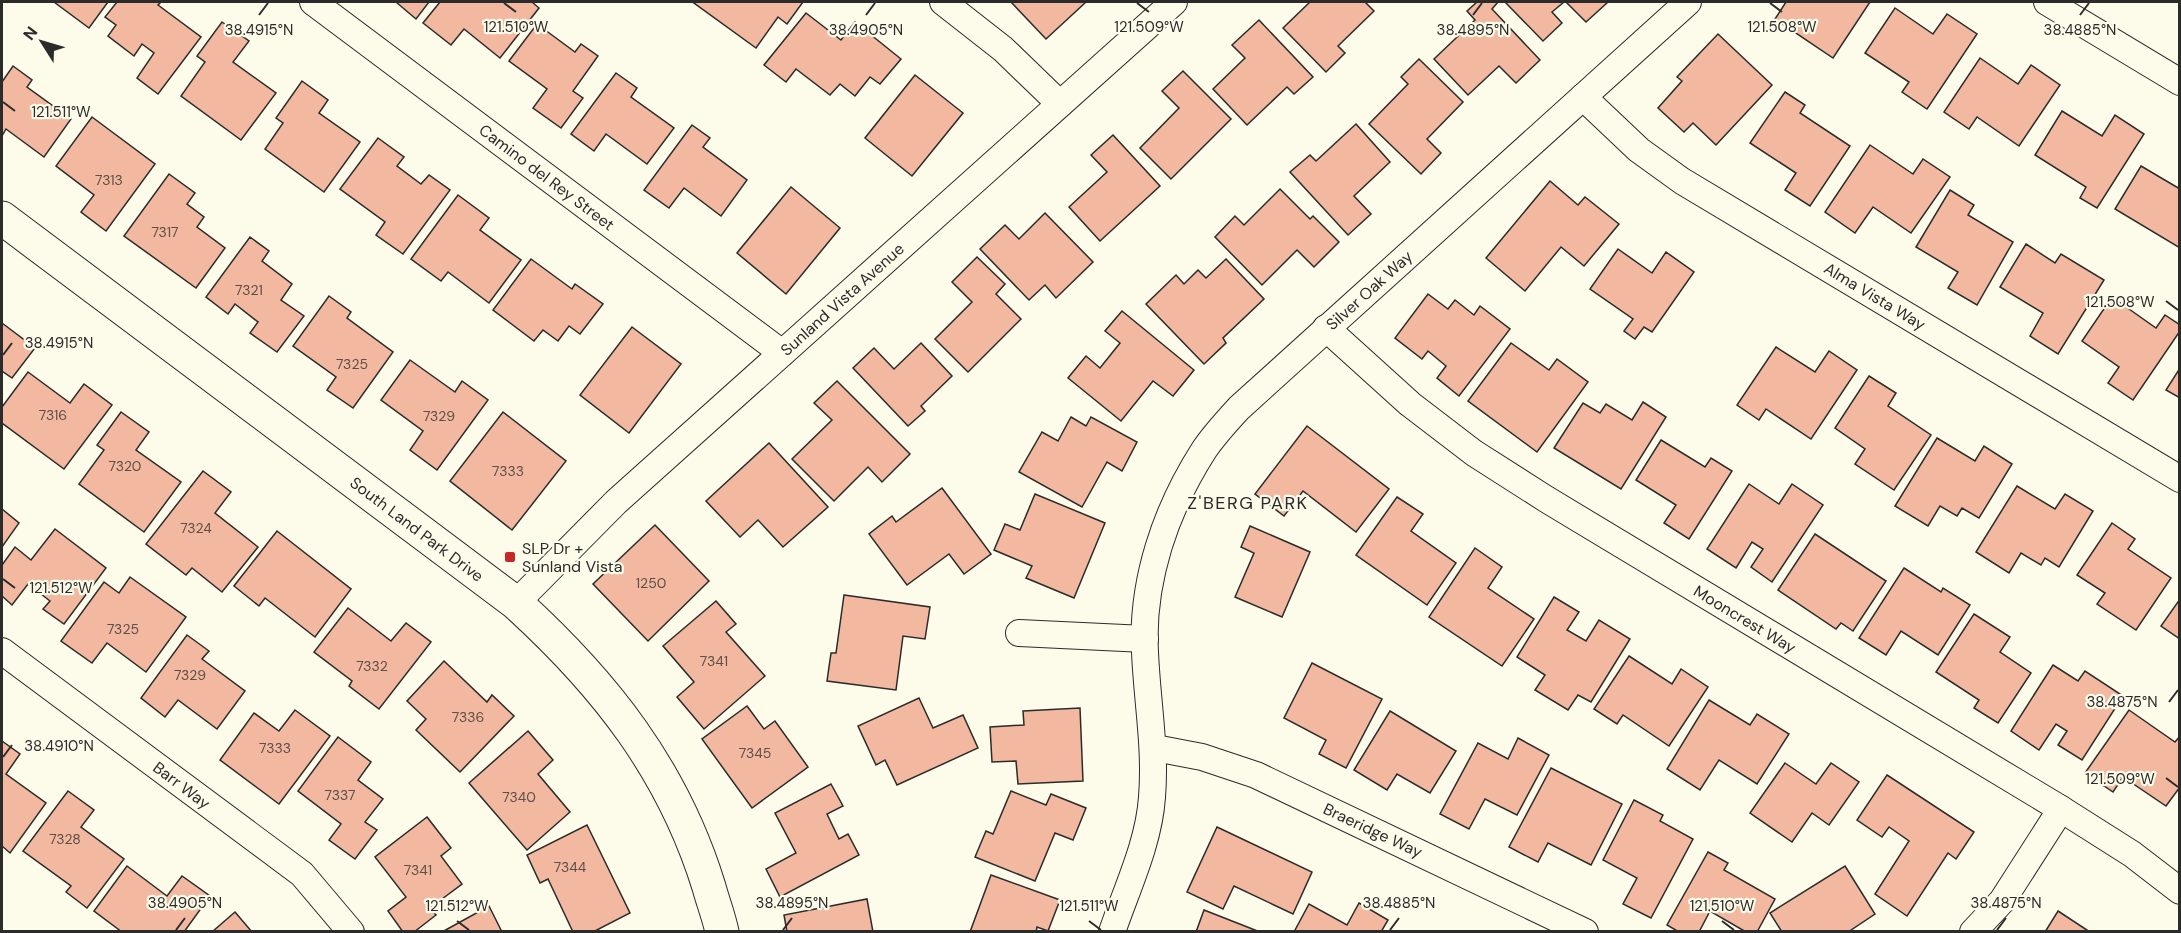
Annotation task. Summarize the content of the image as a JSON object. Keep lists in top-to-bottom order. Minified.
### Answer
{"streets":{"street":["Camino del Rey Street","Silver Oak Way","Alma Vista Way","Sunland Vista Avenue","South Land Park Drive","Mooncrest Way","Barr Way","Braeridge Way"]},"crossings":[["Camino del Rey Street","Sunland Vista Avenue"],["Silver Oak Way","Alma Vista Way"],["Silver Oak Way","Mooncrest Way"],["Silver Oak Way","Braeridge Way"],["Sunland Vista Avenue","South Land Park Drive"]],"districts":["Z'BERG PARK"],"places":{"transit":["SLP Dr + Sunland Vista"]},"house_numbers":["7313","7317","7321","7325","7316","7329","7320","7333","7324","1250","7325","7341","7332","7329","7336","7333","7345","7337","7340","7328","7344","7341"],"north":"top left","coordinates":["121.510°W","121.509°W","121.508°W","38.4915°N","38.4905°N","38.4895°N","38.4885°N","121.511°W","121.512°W","38.4875°N","38.4910°N"]}
